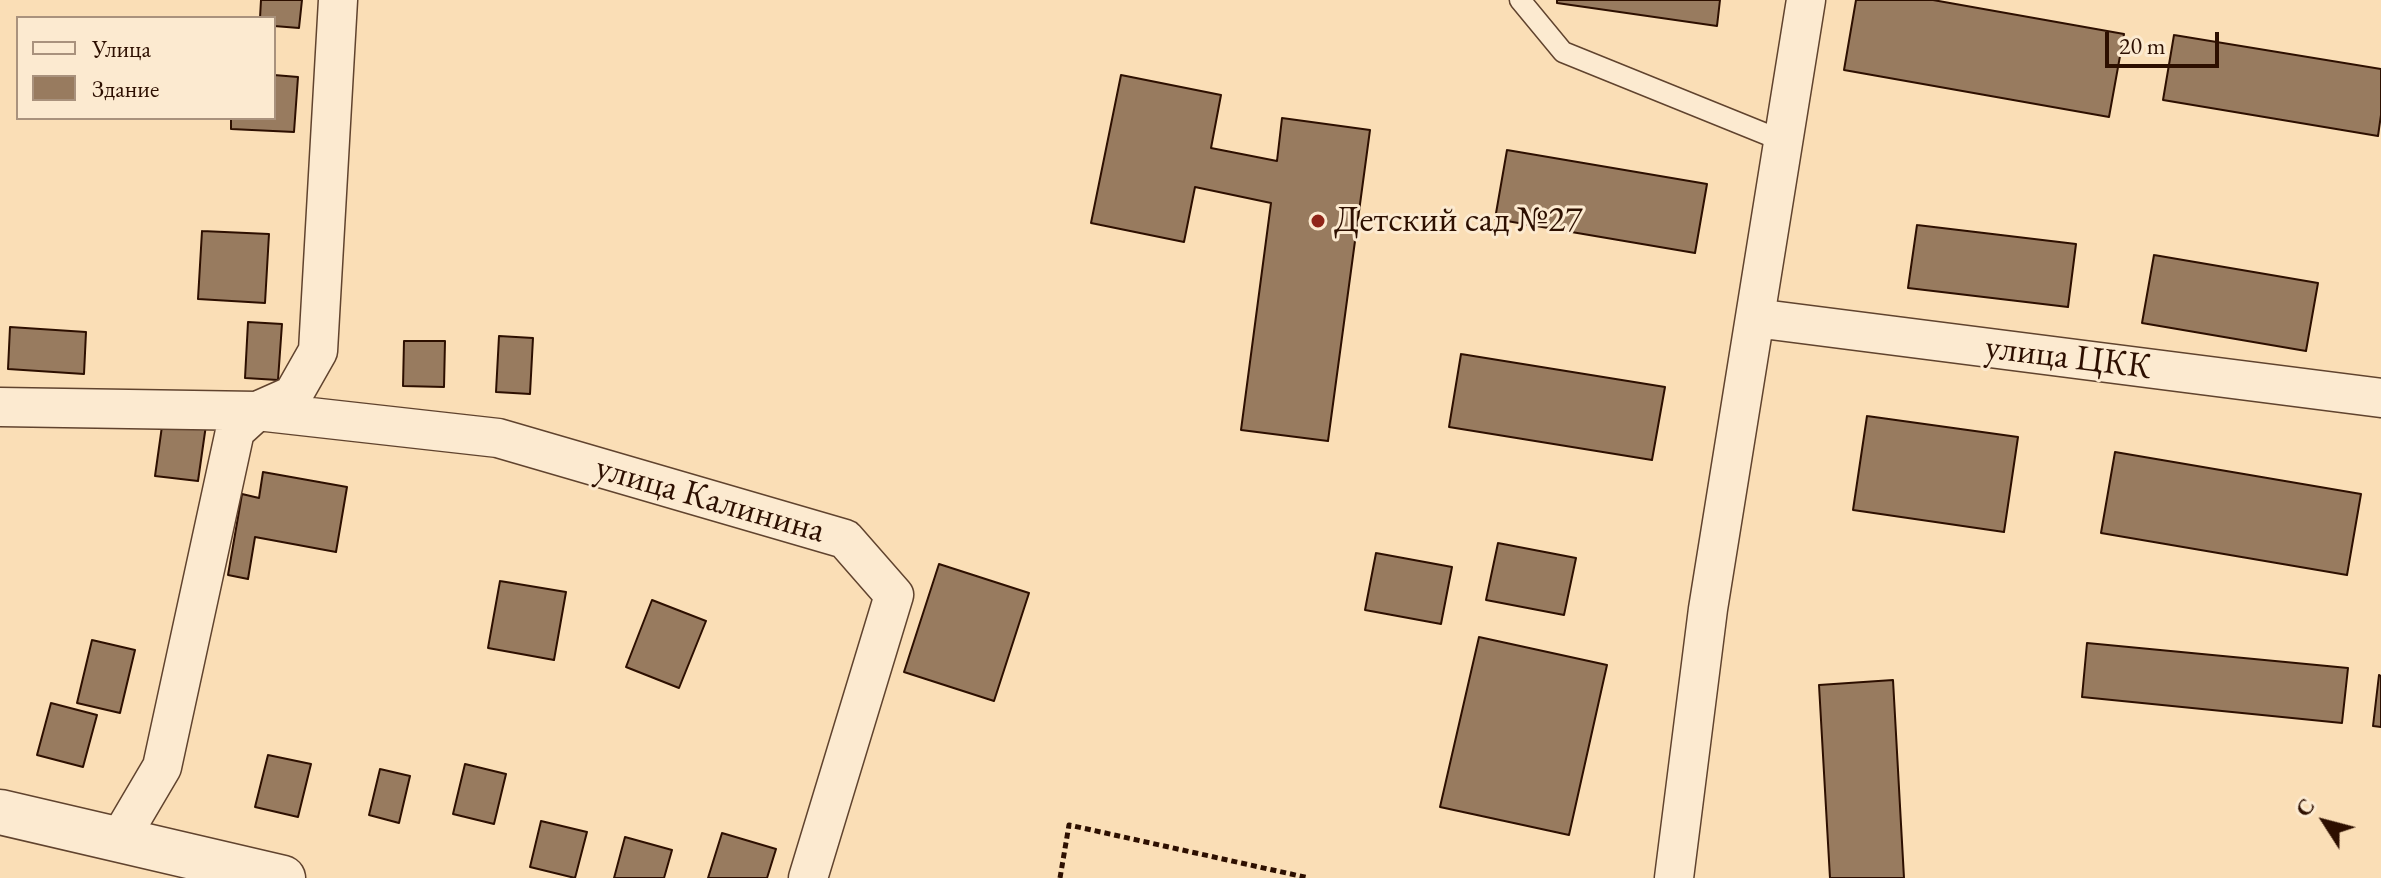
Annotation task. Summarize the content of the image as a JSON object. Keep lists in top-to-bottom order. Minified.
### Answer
{"streets":{"street":["улица ЦКК","улица Калинина"]},"places":["Детский сад №27"],"legend":["Улица","Здание"],"scale_bar":"20 m","north":"top left"}
